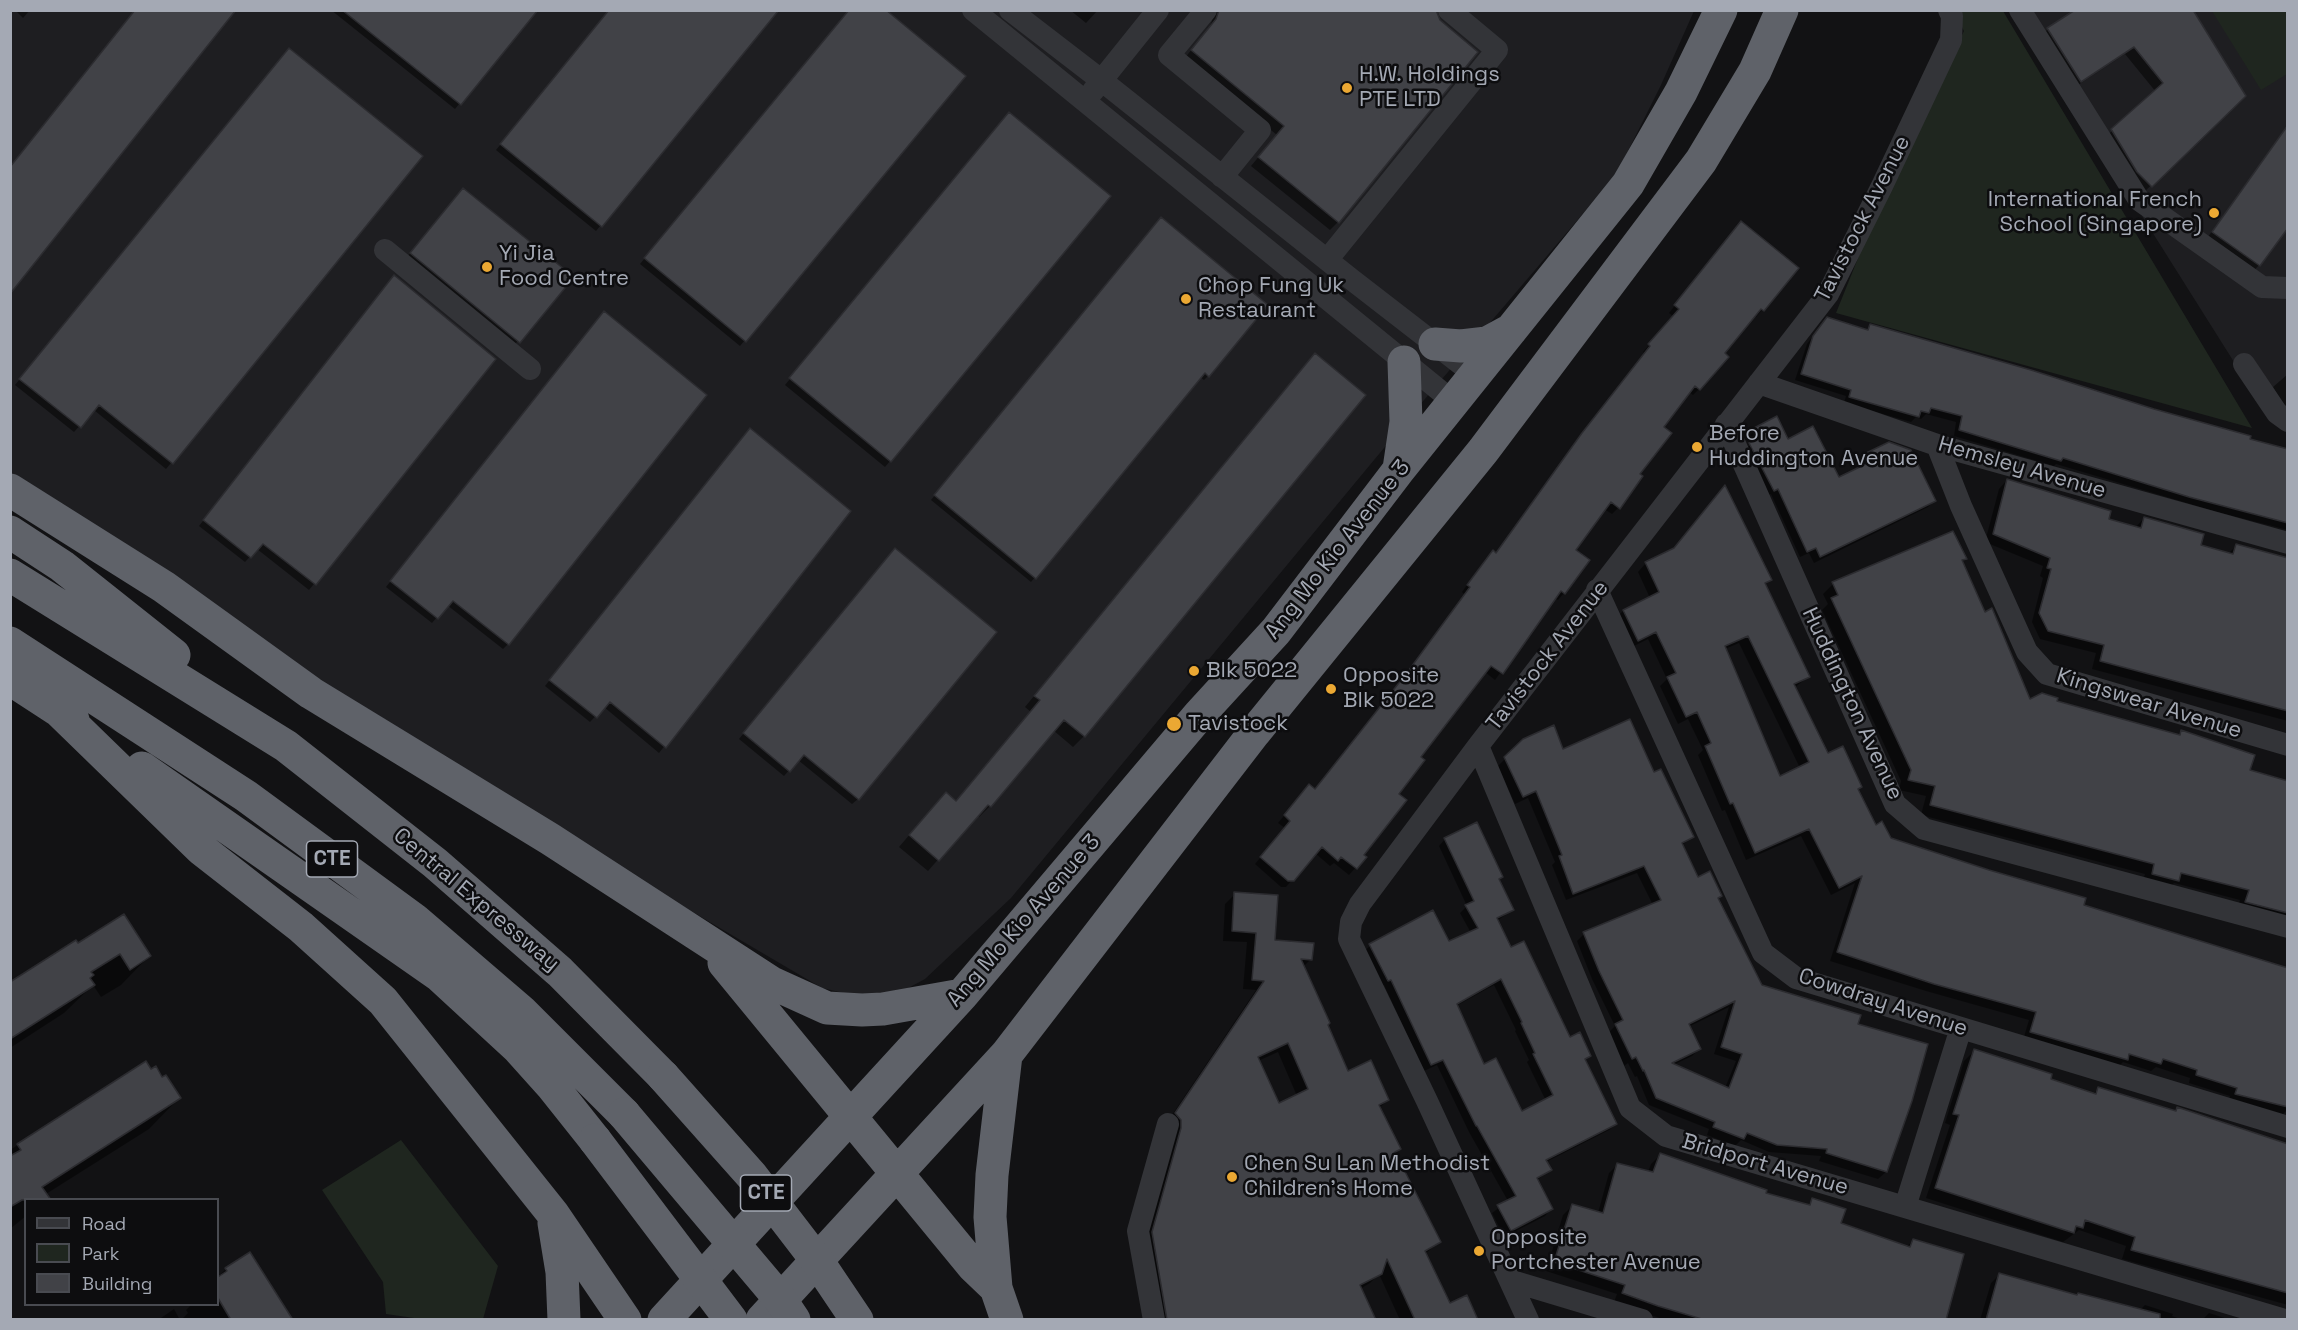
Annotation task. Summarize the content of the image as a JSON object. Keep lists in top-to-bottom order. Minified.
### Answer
{"streets":{"highway":["Ang Mo Kio Avenue 3","CTE","Central Expressway"],"street":["Tavistock Avenue","Hemsley Avenue","Huddington Avenue","Kingswear Avenue","Cowdray Avenue","Bridport Avenue"]},"crossings":[["Tavistock Avenue","Hemsley Avenue"],["Tavistock Avenue","Huddington Avenue"],["Tavistock Avenue","Cowdray Avenue"],["Tavistock Avenue","Bridport Avenue"],["Hemsley Avenue","Kingswear Avenue"]],"places":["H.W. Holdings PTE LTD","International French School (Singapore)","Yi Jia Food Centre","Chop Fung Uk Restaurant","Before Huddington Avenue","Blk 5022","Opposite Blk 5022","Tavistock","Chen Su Lan Methodist Children's Home","Opposite Portchester Avenue"],"legend":["Road","Park","Building"]}
